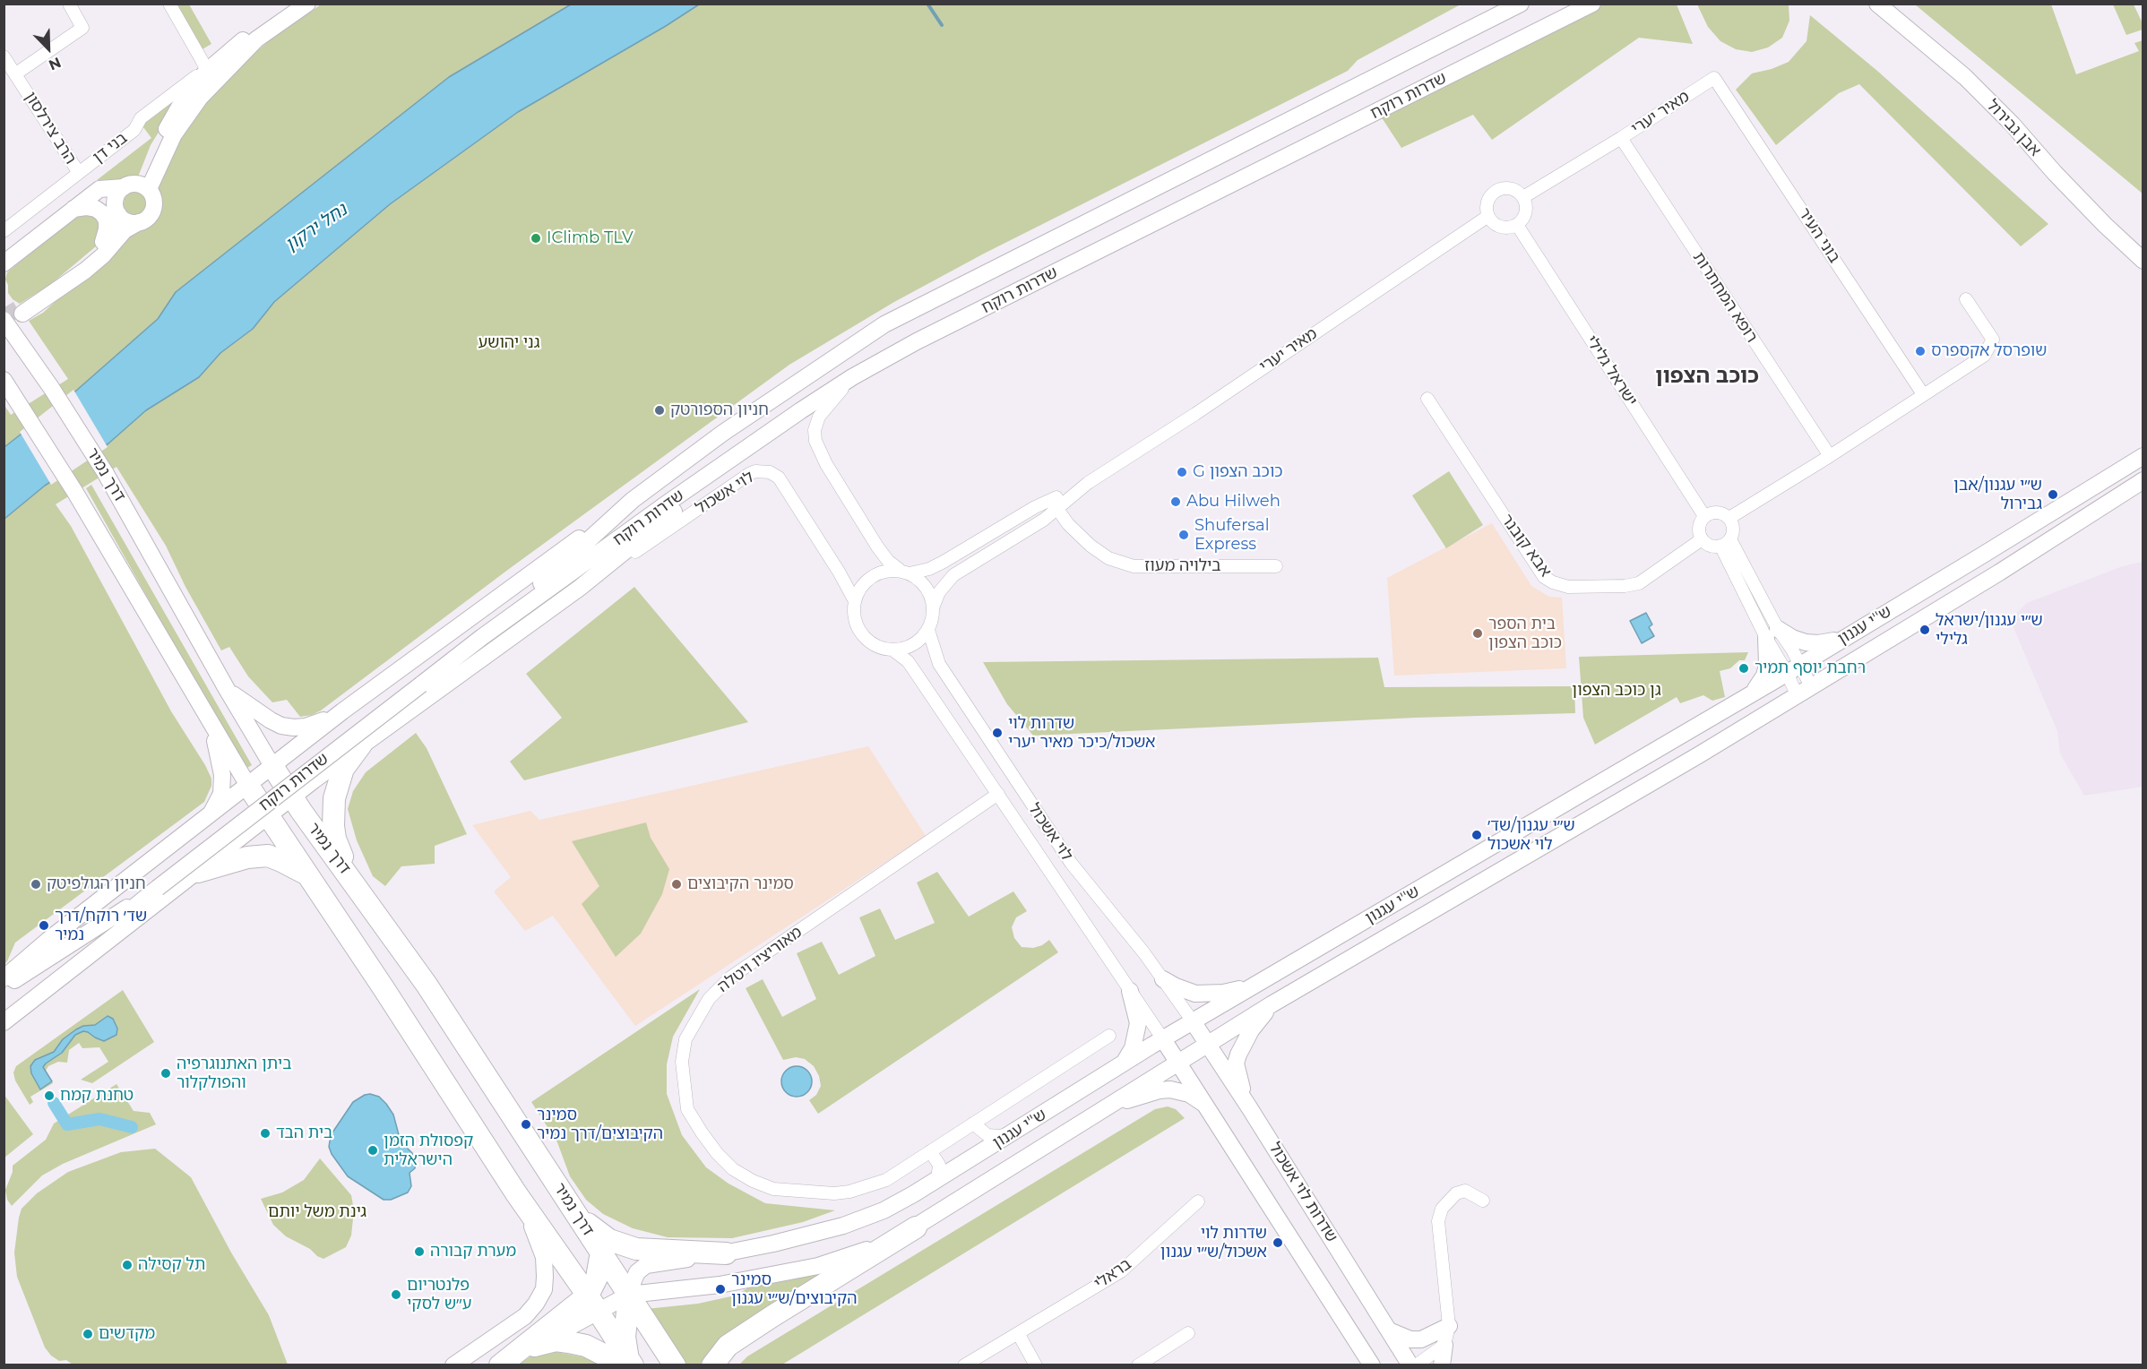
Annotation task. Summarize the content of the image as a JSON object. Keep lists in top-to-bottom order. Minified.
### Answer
{"streets":{"highway":["דרך נמיר"],"main road":["שדרות רוקח","אבן גבירול","בני דן","ש''י עגנון","שדרות לוי אשכול"],"street":["מאיר יערי","הרב צירלסון","בוני העיר","רופא המחתרות","ישראל גלילי","לוי אשכול","אבא קובנר","בילויה מעוז","מאוריציו ויטלה","בראלי"]},"crossings":[["מאיר יערי","בוני העיר"],["מאיר יערי","רופא המחתרות"],["מאיר יערי","ישראל גלילי"],["מאיר יערי","לוי אשכול"],["מאיר יערי","בילויה מעוז"],["הרב צירלסון","בני דן"],["ישראל גלילי","אבא קובנר"],["דרך נמיר","ש''י עגנון"],["לוי אשכול","ש''י עגנון"],["לוי אשכול","מאוריציו ויטלה"],["לוי אשכול","שדרות לוי אשכול"],["ש''י עגנון","שדרות לוי אשכול"]],"districts":["כוכב הצפון"],"water":["נחל ירקון"],"parks":["גני יהושע","גן כוכב הצפון","גינת משל יותם"],"places":["IClimb TLV","שופרסל אקספרס","חניון הספורטק","G כוכב הצפון","ש״י עגנון/אבן גבירול","Abu Hilweh","Shufersal Express","ש״י עגנון/ישראל גלילי","בית הספר כוכב הצפון","רחבת יוסף תמיר","שדרות לוי אשכול/כיכר מאיר יערי","ש״י עגנון/שד׳ לוי אשכול","חניון הגולפיטק","סמינר הקיבוצים","שד׳ רוקח/דרך נמיר","ביתן האתנוגרפיה והפולקלור","טחנת קמח","סמינר הקיבוצים/דרך נמיר","בית הבד","קפסולת הזמן הישראלית","שדרות לוי אשכול/ש״י עגנון","מערת קבורה","תל קסילה","סמינר הקיבוצים/ש״י עגנון","פלנטריום ע״ש לסקי","מקדשים"],"north":"bottom right"}
